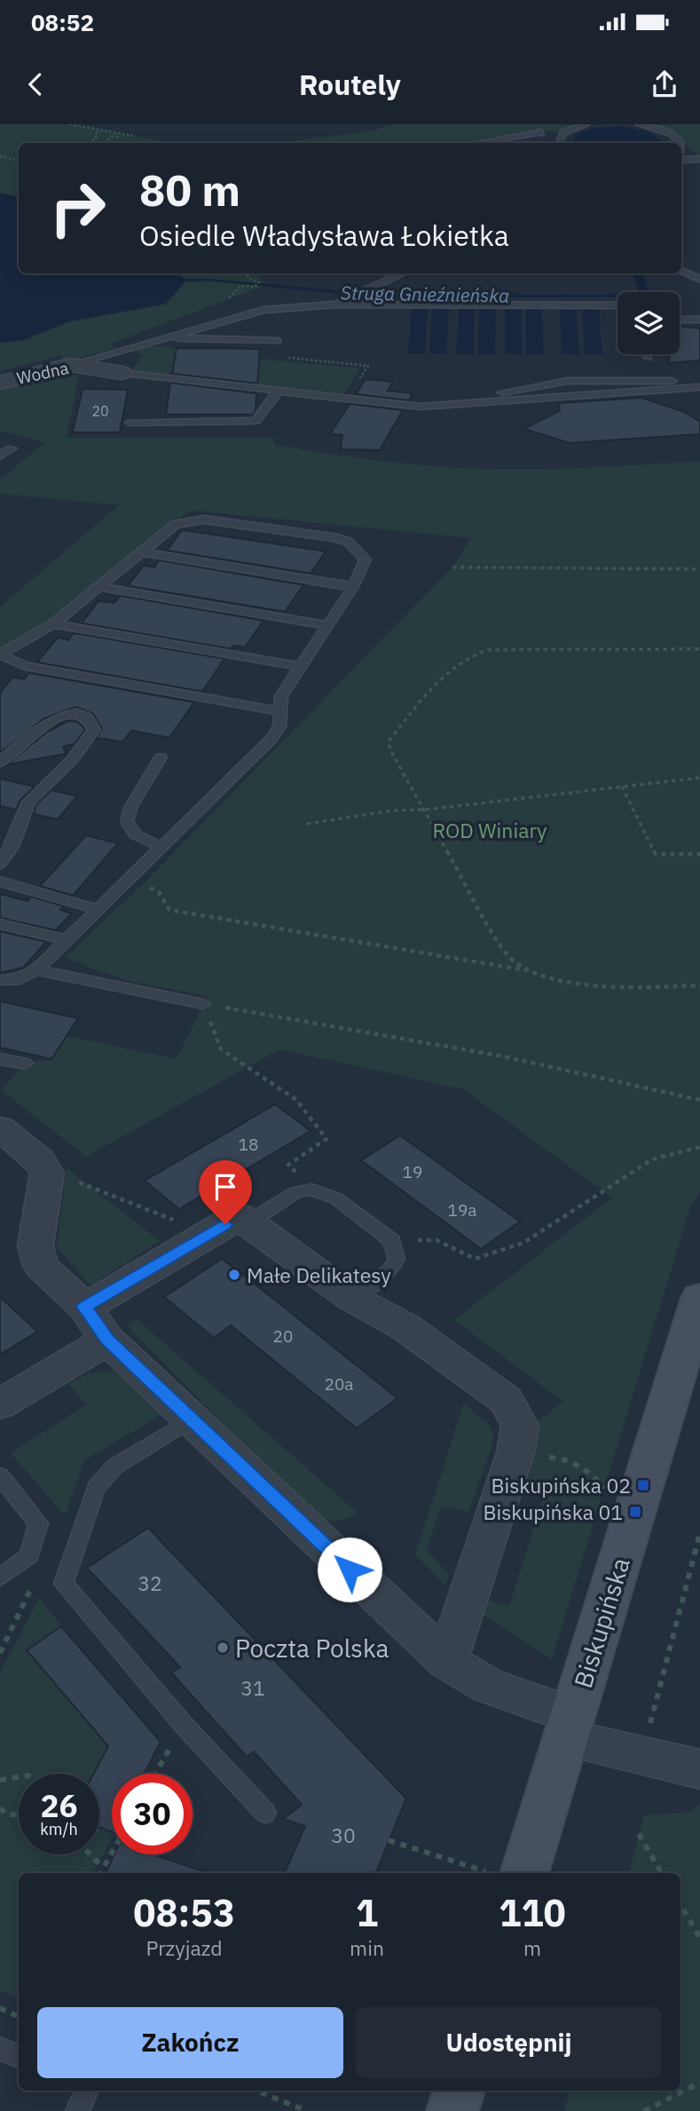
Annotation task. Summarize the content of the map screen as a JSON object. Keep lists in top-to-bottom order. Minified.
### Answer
{"streets":{"street":["Wodna","Biskupińska"]},"water":["Struga Gnieźnieńska"],"parks":["ROD Winiary"],"places":{"other":["Małe Delikatesy","Poczta Polska"],"transit":["Biskupińska 02","Biskupińska 01"]},"house_numbers":["20","18","19","19a","20","20a","32","31","30"],"page":{"status":"08:52","header":"Routely","turn":["80 m","Osiedle Władysława Łokietka"],"speed":"26 km/h","limit":"30","eta":["08:53","Przyjazd","1","min","110","m"],"buttons":["Zakończ","Udostępnij"]}}
